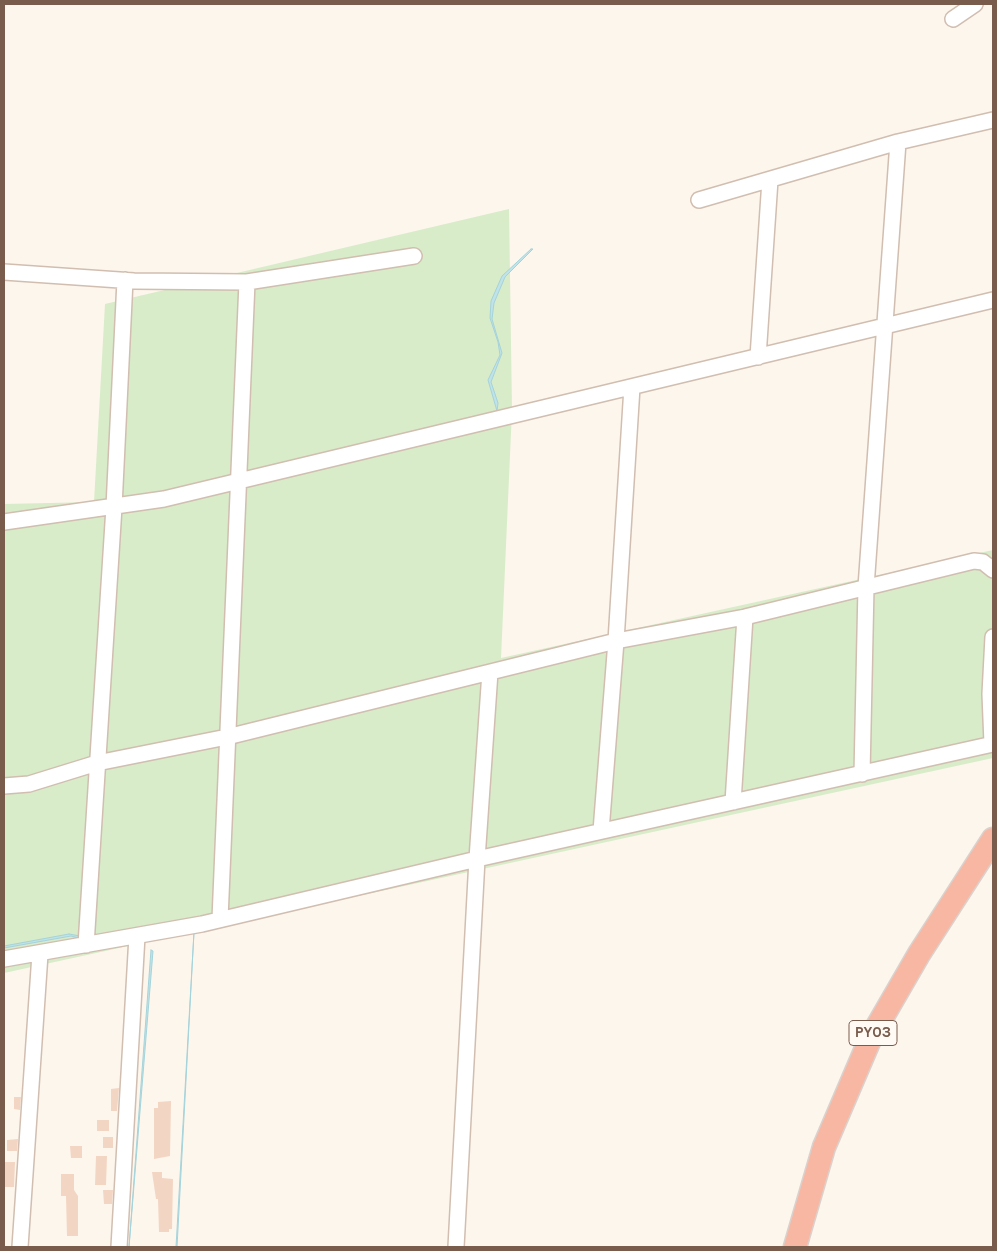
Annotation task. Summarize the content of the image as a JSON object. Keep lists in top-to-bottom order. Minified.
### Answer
{"streets":{"highway":["PY03"]}}
